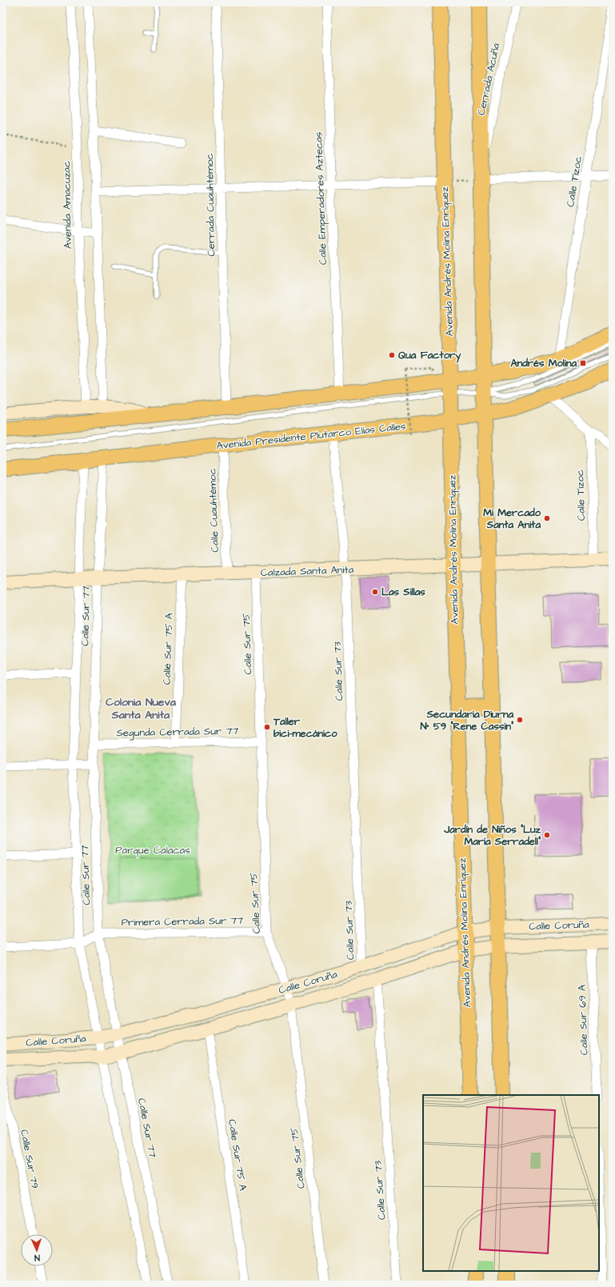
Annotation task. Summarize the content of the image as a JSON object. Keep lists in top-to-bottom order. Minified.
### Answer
{"streets":{"main road":["Avenida Andrés Molina Enríquez","Avenida Presidente Plutarco Elías Calles"],"street":["Cerrada Acuña","Calle Tizoc","Calle Emperadores Aztecas","Avenida Amacuzac","Cerrada Cuauhtémoc","Calle Cuauhtémoc","Calzada Santa Anita","Calle Sur 77","Calle Sur 75","Calle Sur 75 A","Calle Sur 73","Segunda Cerrada Sur 77","Primera Cerrada Sur 77","Calle Coruña","Calle Sur 69 A","Calle Sur 79"]},"crossings":[["Calle Tizoc","Calzada Santa Anita"],["Avenida Andrés Molina Enríquez","Avenida Presidente Plutarco Elías Calles"],["Avenida Andrés Molina Enríquez","Calzada Santa Anita"],["Avenida Andrés Molina Enríquez","Calle Coruña"],["Avenida Presidente Plutarco Elías Calles","Calle Cuauhtémoc"],["Avenida Presidente Plutarco Elías Calles","Calle Sur 77"],["Avenida Presidente Plutarco Elías Calles","Calle Sur 73"],["Calle Cuauhtémoc","Calzada Santa Anita"],["Calzada Santa Anita","Calle Sur 77"],["Calzada Santa Anita","Calle Sur 75"],["Calzada Santa Anita","Calle Sur 75 A"],["Calzada Santa Anita","Calle Sur 73"],["Calle Sur 77","Segunda Cerrada Sur 77"],["Calle Sur 77","Primera Cerrada Sur 77"],["Calle Sur 77","Calle Coruña"],["Calle Sur 75","Segunda Cerrada Sur 77"],["Calle Sur 75","Primera Cerrada Sur 77"],["Calle Sur 75","Calle Coruña"],["Calle Sur 75 A","Segunda Cerrada Sur 77"],["Calle Sur 75 A","Calle Coruña"],["Calle Sur 73","Calle Coruña"],["Calle Coruña","Calle Sur 69 A"]],"districts":["Colonia Nueva Santa Anita"],"parks":["Parque Calacas"],"places":{"other":["Qua Factory","Mi Mercado Santa Anita","Las Sillas","Secundaria Diurna N° 59 \"Rene Cassin\"","Taller bici-mecánico","Jardín de Niños \"Luz María Serradell\""],"transit":["Andrés Molina"]},"north":"bottom"}
